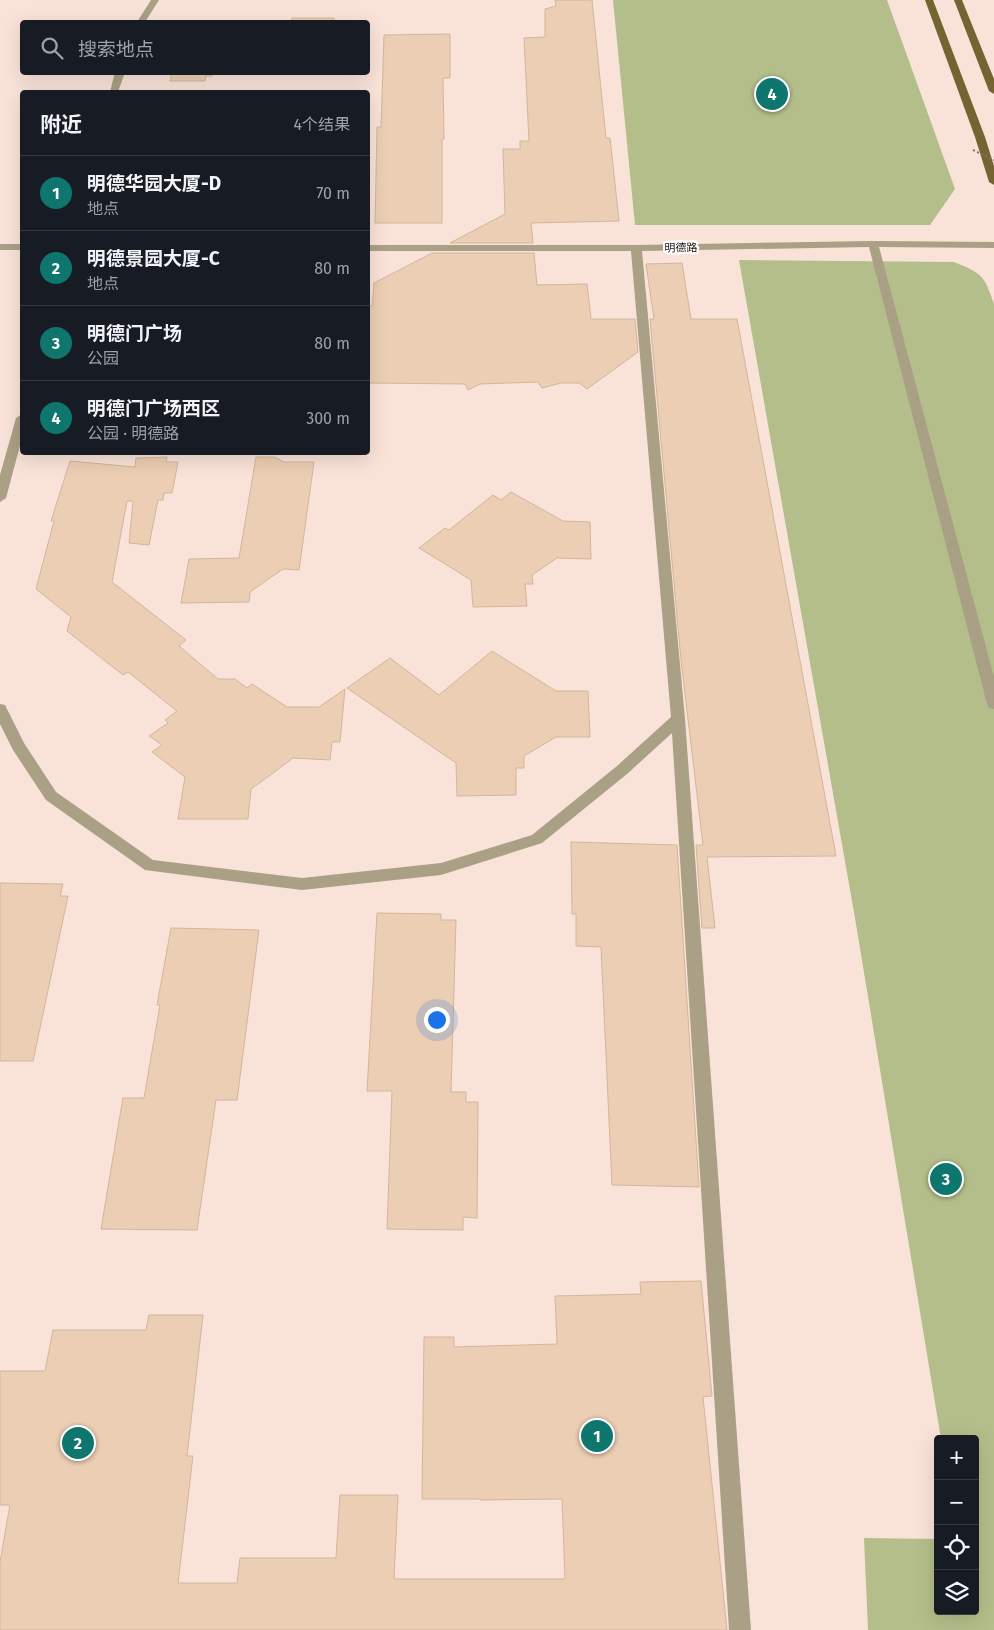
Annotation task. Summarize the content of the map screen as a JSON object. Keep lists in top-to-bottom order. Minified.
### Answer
{"streets":{"street":["明德路"]},"page":{"search":"搜索地点","pins":["4","3","1","2"],"heading":["附近","4个结果"],"list":[{"mark":"1","name":"明德华园大厦-D","note":"地点","value":"70 m"},{"mark":"2","name":"明德景园大厦-C","note":"地点","value":"80 m"},{"mark":"3","name":"明德门广场","note":"公园","value":"80 m"},{"mark":"4","name":"明德门广场西区","note":"公园 · 明德路","value":"300 m"}],"map_buttons":["+","−"]}}
